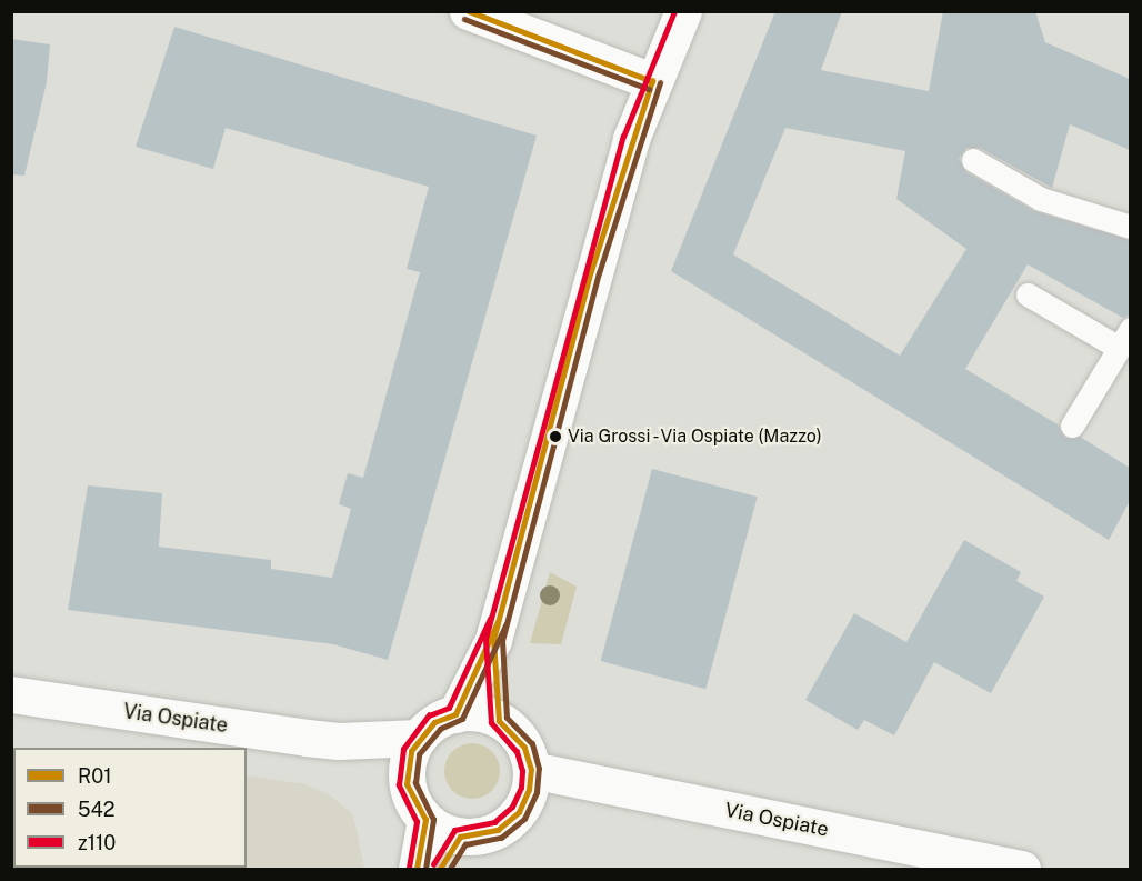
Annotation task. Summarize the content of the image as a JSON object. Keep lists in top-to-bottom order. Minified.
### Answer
{"streets":{"street":["Via Ospiate"]},"places":["Via Grossi - Via Ospiate (Mazzo)"],"lines":["transit line R01","transit line z110","transit line 542"],"legend":["R01","542","z110"]}
